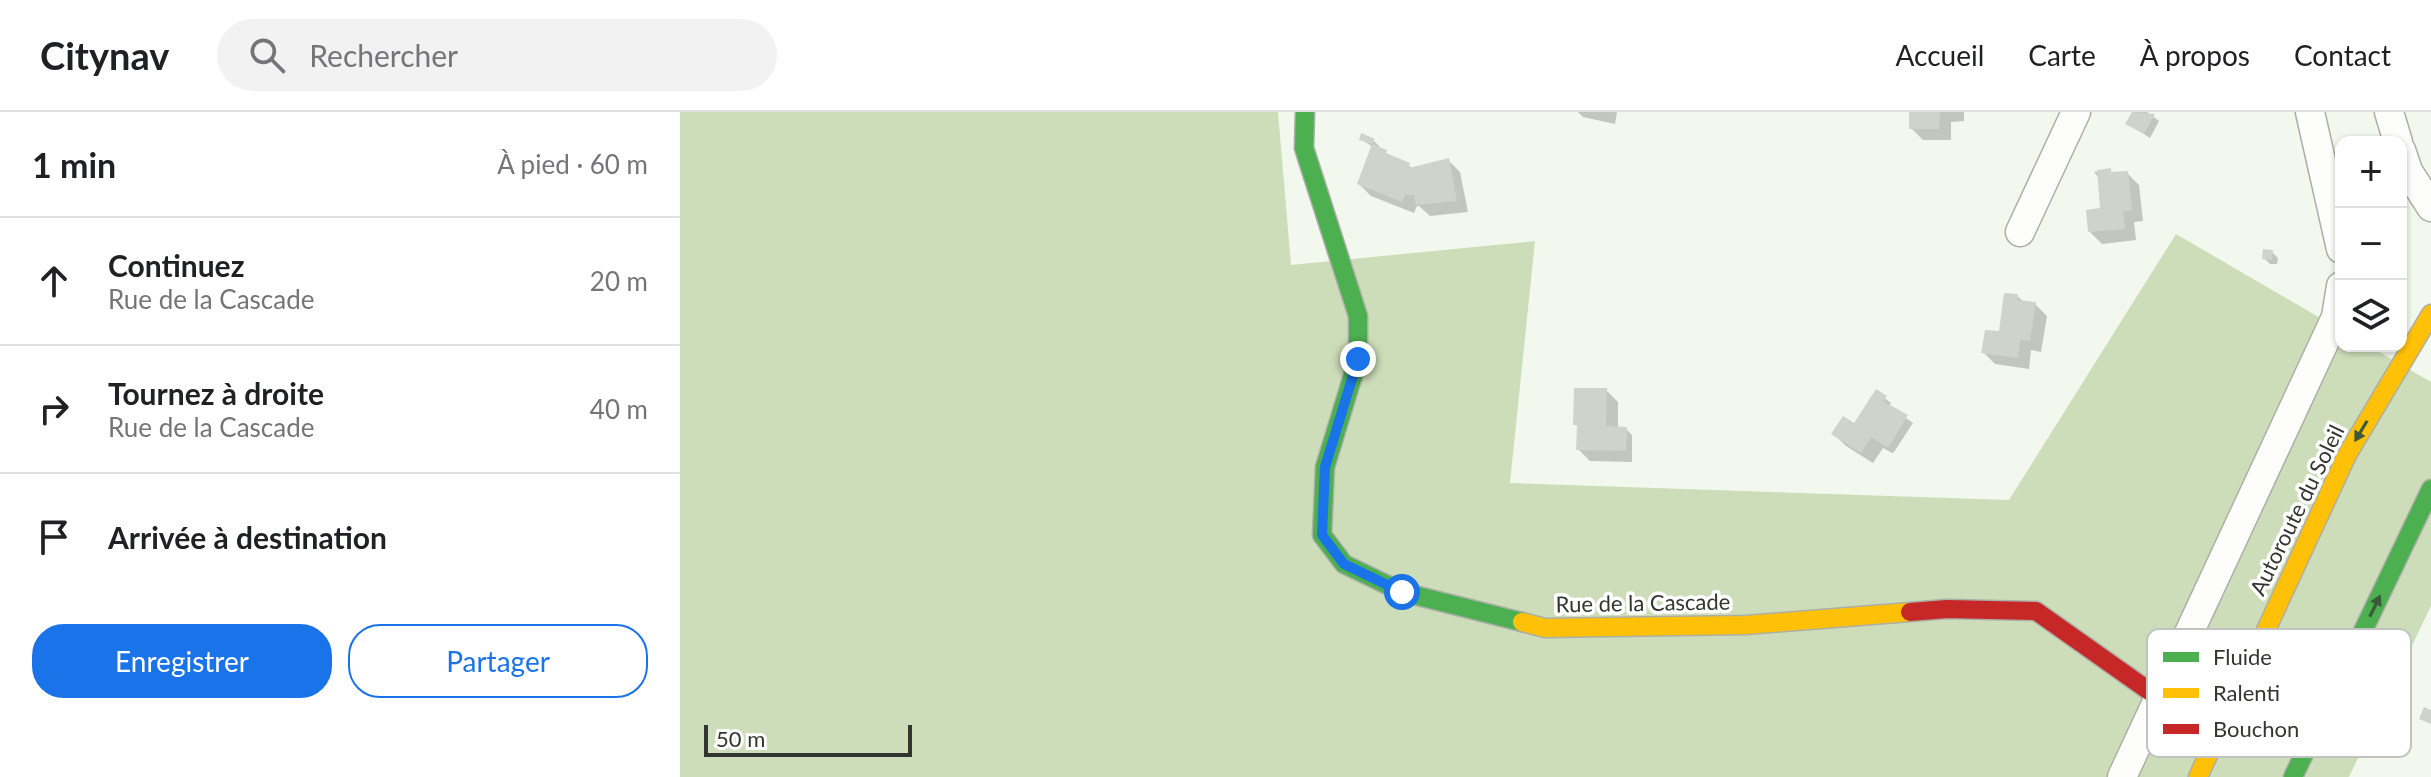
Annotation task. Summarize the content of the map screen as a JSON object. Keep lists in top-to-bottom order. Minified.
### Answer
{"streets":{"main road":["Autoroute du Soleil","Rue de la Cascade"]},"legend":["Fluide","Ralenti","Bouchon"],"scale_bar":"50 m","page":{"header":"Citynav","search":"Rechercher","nav":["Accueil","Carte","À propos","Contact"],"heading":["1 min","À pied · 60 m"],"map_buttons":["+","−"],"list":[["Continuez","Rue de la Cascade","20 m"],["Tournez à droite","Rue de la Cascade","40 m"],"Arrivée à destination"],"buttons":["Enregistrer","Partager"],"scale":"50 m"}}
